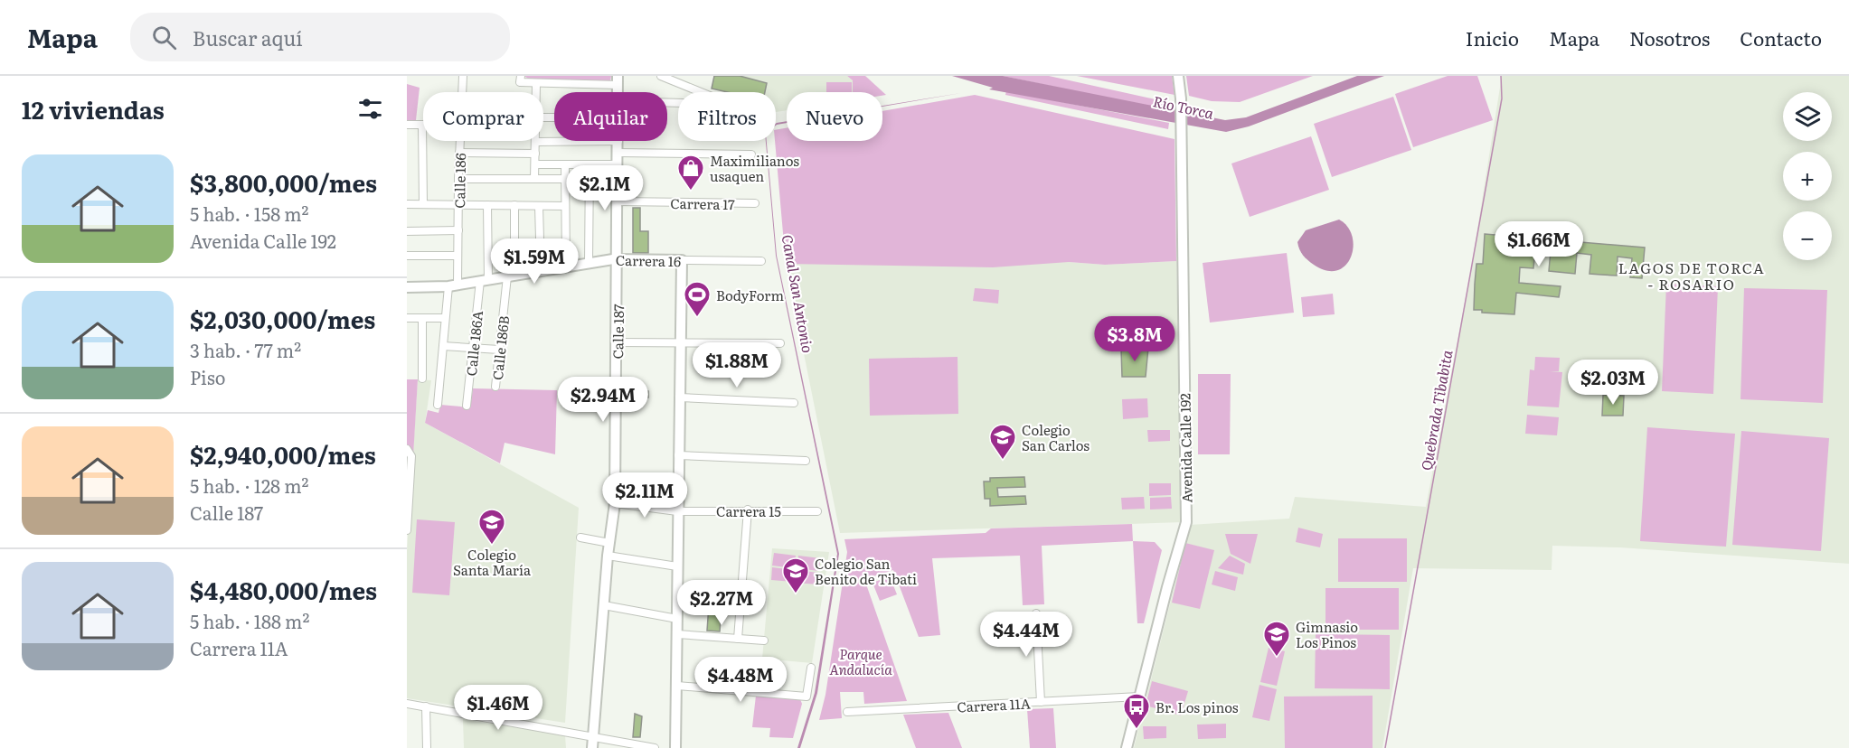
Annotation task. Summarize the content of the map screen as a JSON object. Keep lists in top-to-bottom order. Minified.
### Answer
{"streets":{"street":["Calle 186","Carrera 17","Carrera 16","Calle 187","Calle 186A","Calle 186B","Avenida Calle 192","Carrera 15","Carrera 11A"]},"crossings":[["Calle 186","Carrera 16"],["Carrera 17","Calle 187"],["Carrera 16","Calle 187"],["Carrera 16","Calle 186A"],["Carrera 16","Calle 186B"],["Calle 187","Carrera 15"],["Avenida Calle 192","Carrera 11A"]],"districts":["LAGOS DE TORCA - ROSARIO"],"water":["Río Torca","Canal San Antonio","Quebrada Tibabita"],"parks":["Parque Andalucía"],"places":{"shop":["Maximilianos usaquen"],"sports":["BodyForm"],"school or university":["Colegio San Carlos","Colegio Santa María","Colegio San Benito de Tibati","Gimnasio Los Pinos"],"bus stop":["Br. Los pinos"]},"page":{"header":"Mapa","search":"Buscar aquí","nav":["Inicio","Mapa","Nosotros","Contacto"],"heading":"12 viviendas","map_buttons":["+","−"],"chip":["Comprar","Alquilar","Filtros","Nuevo"],"list":[{"name":"$3,800,000/mes","note":"5 hab. · 158 m² · Avenida Calle 192"},{"name":"$2,030,000/mes","note":"3 hab. · 77 m² · Piso"},{"name":"$2,940,000/mes","note":"5 hab. · 128 m² · Calle 187"},{"name":"$4,480,000/mes","note":"5 hab. · 188 m² · Carrera 11A"}],"price":["$2.1M","$1.66M","$1.59M","$3.8M","$1.88M","$2.03M","$2.94M","$2.11M","$2.27M","$4.44M","$4.48M","$1.46M"]}}
